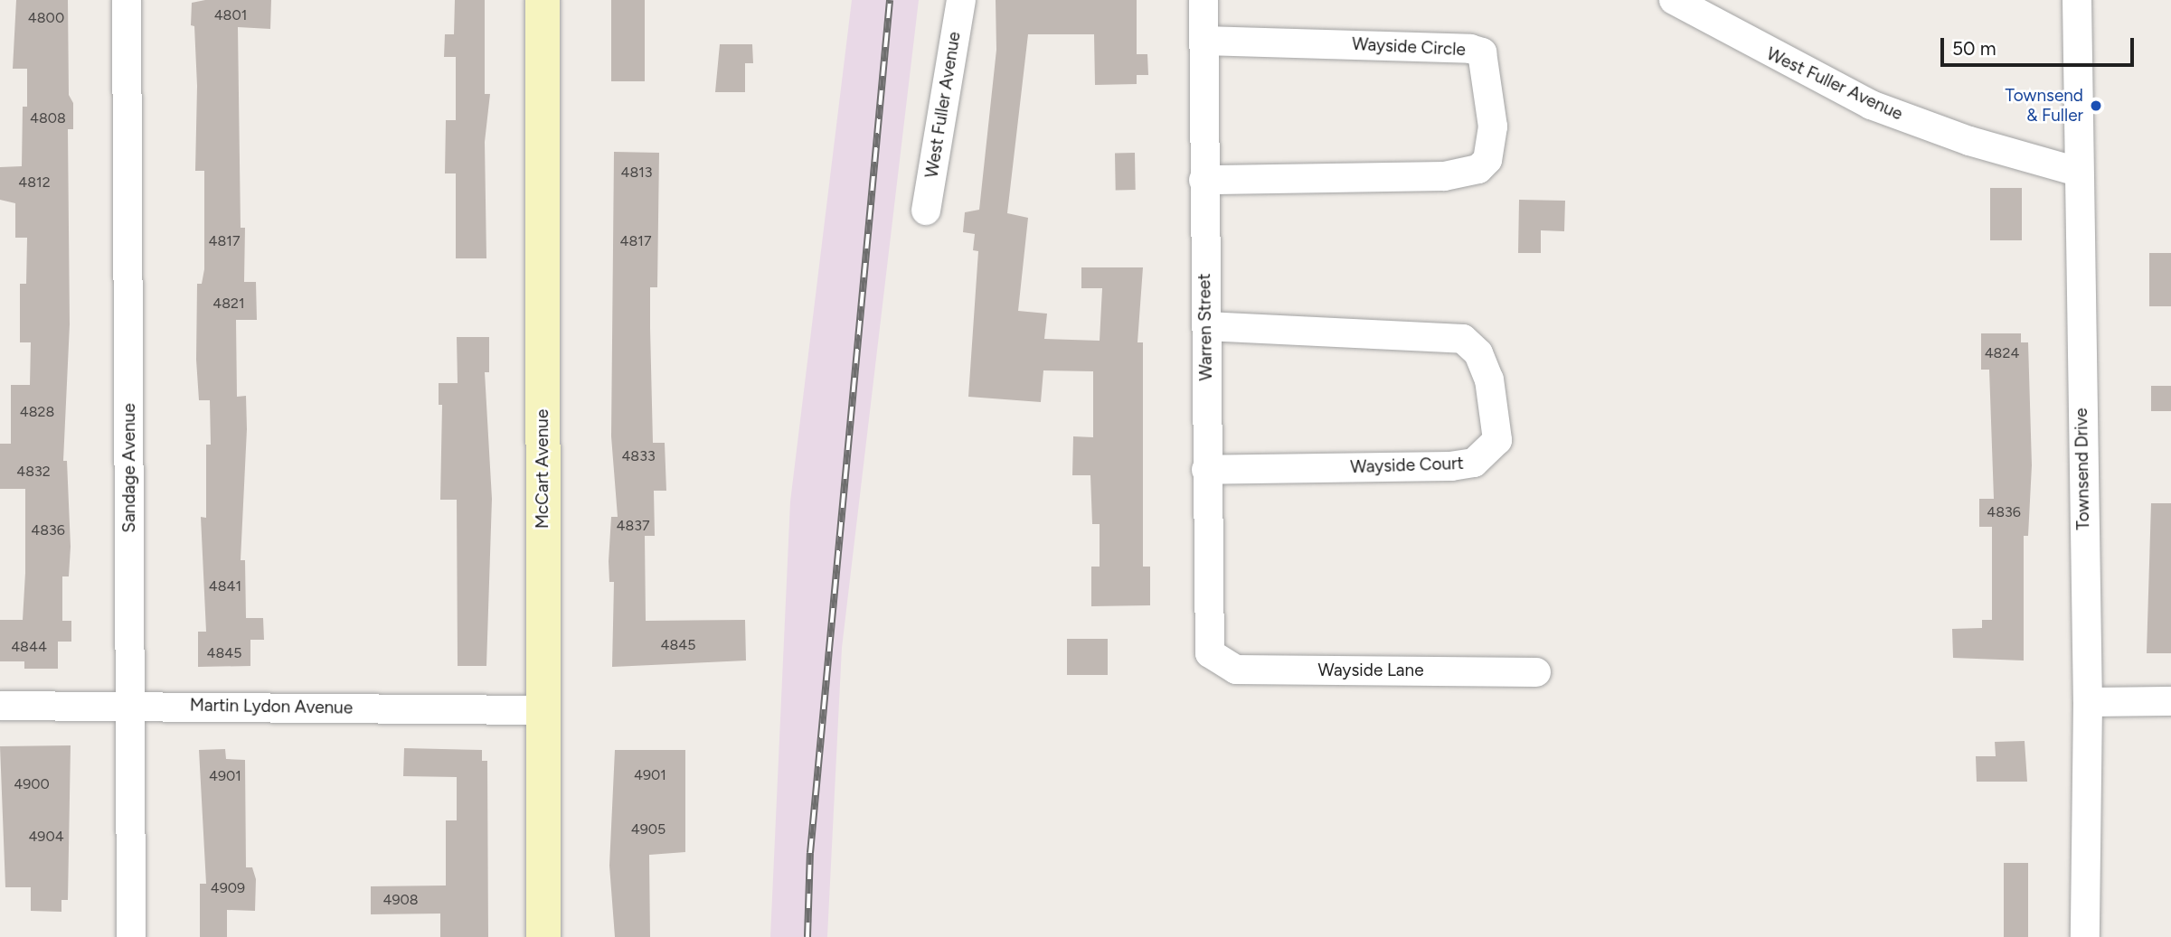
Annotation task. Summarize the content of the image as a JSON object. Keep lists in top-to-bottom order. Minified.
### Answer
{"streets":{"main road":["McCart Avenue"],"street":["Wayside Circle","West Fuller Avenue","Warren Street","Wayside Court","Sandage Avenue","Townsend Drive","Wayside Lane","Martin Lydon Avenue"]},"crossings":[["Wayside Circle","Warren Street"],["West Fuller Avenue","Townsend Drive"],["Warren Street","Wayside Court"],["Warren Street","Wayside Lane"],["Sandage Avenue","Martin Lydon Avenue"],["McCart Avenue","Martin Lydon Avenue"]],"places":["Townsend & Fuller"],"house_numbers":["4801","4800","4808","4813","4812","4817","4817","4821","4824","4828","4833","4832","4836","4837","4836","4841","4845","4844","4845","4901","4901","4900","4905","4904","4909","4908"],"scale_bar":"50 m"}
